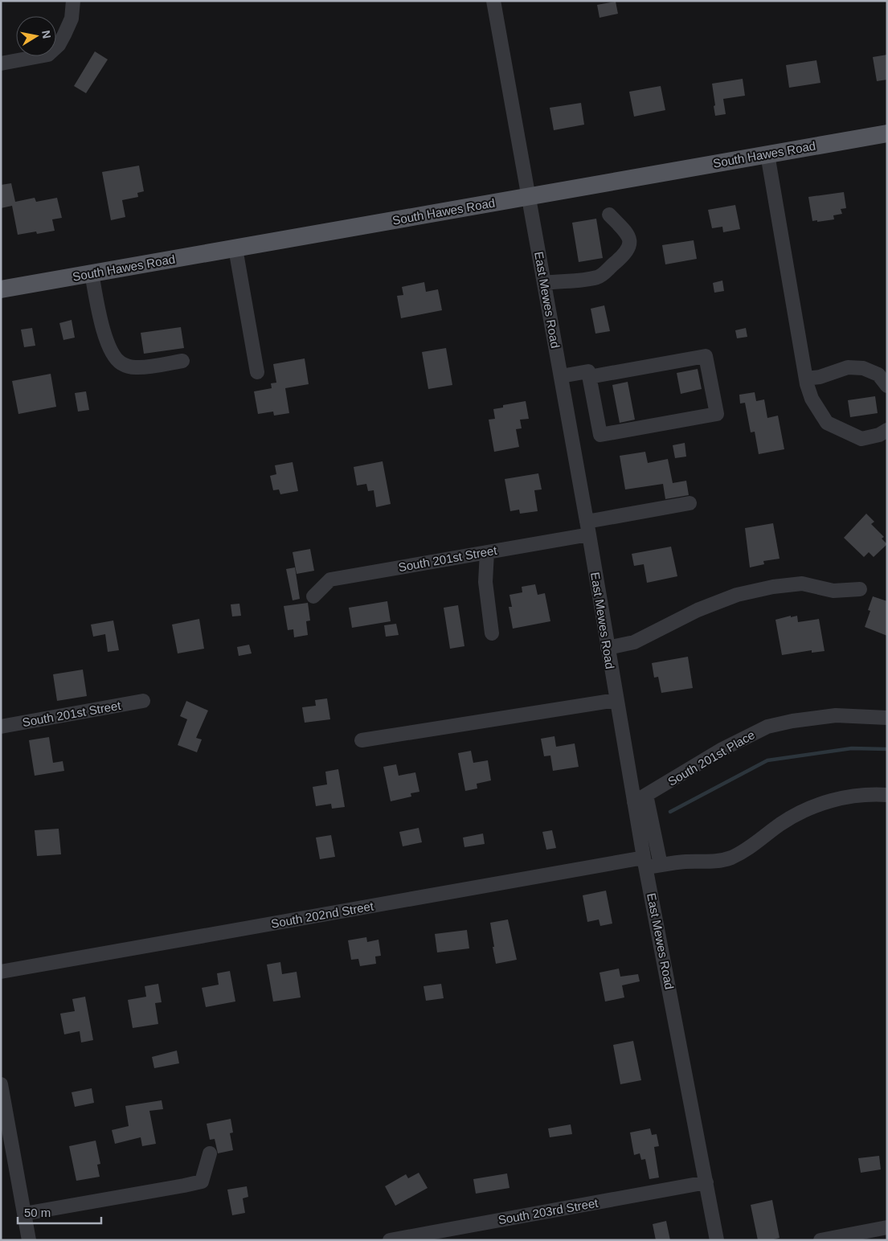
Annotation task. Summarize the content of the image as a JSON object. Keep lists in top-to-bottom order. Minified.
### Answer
{"streets":{"main road":["South Hawes Road"],"street":["East Mewes Road","South 201st Street","South 201st Place","South 202nd Street","South 203rd Street"]},"crossings":[["South Hawes Road","East Mewes Road"],["East Mewes Road","South 201st Street"],["East Mewes Road","South 201st Place"],["East Mewes Road","South 202nd Street"],["East Mewes Road","South 203rd Street"]],"scale_bar":"50 m","north":"right"}
